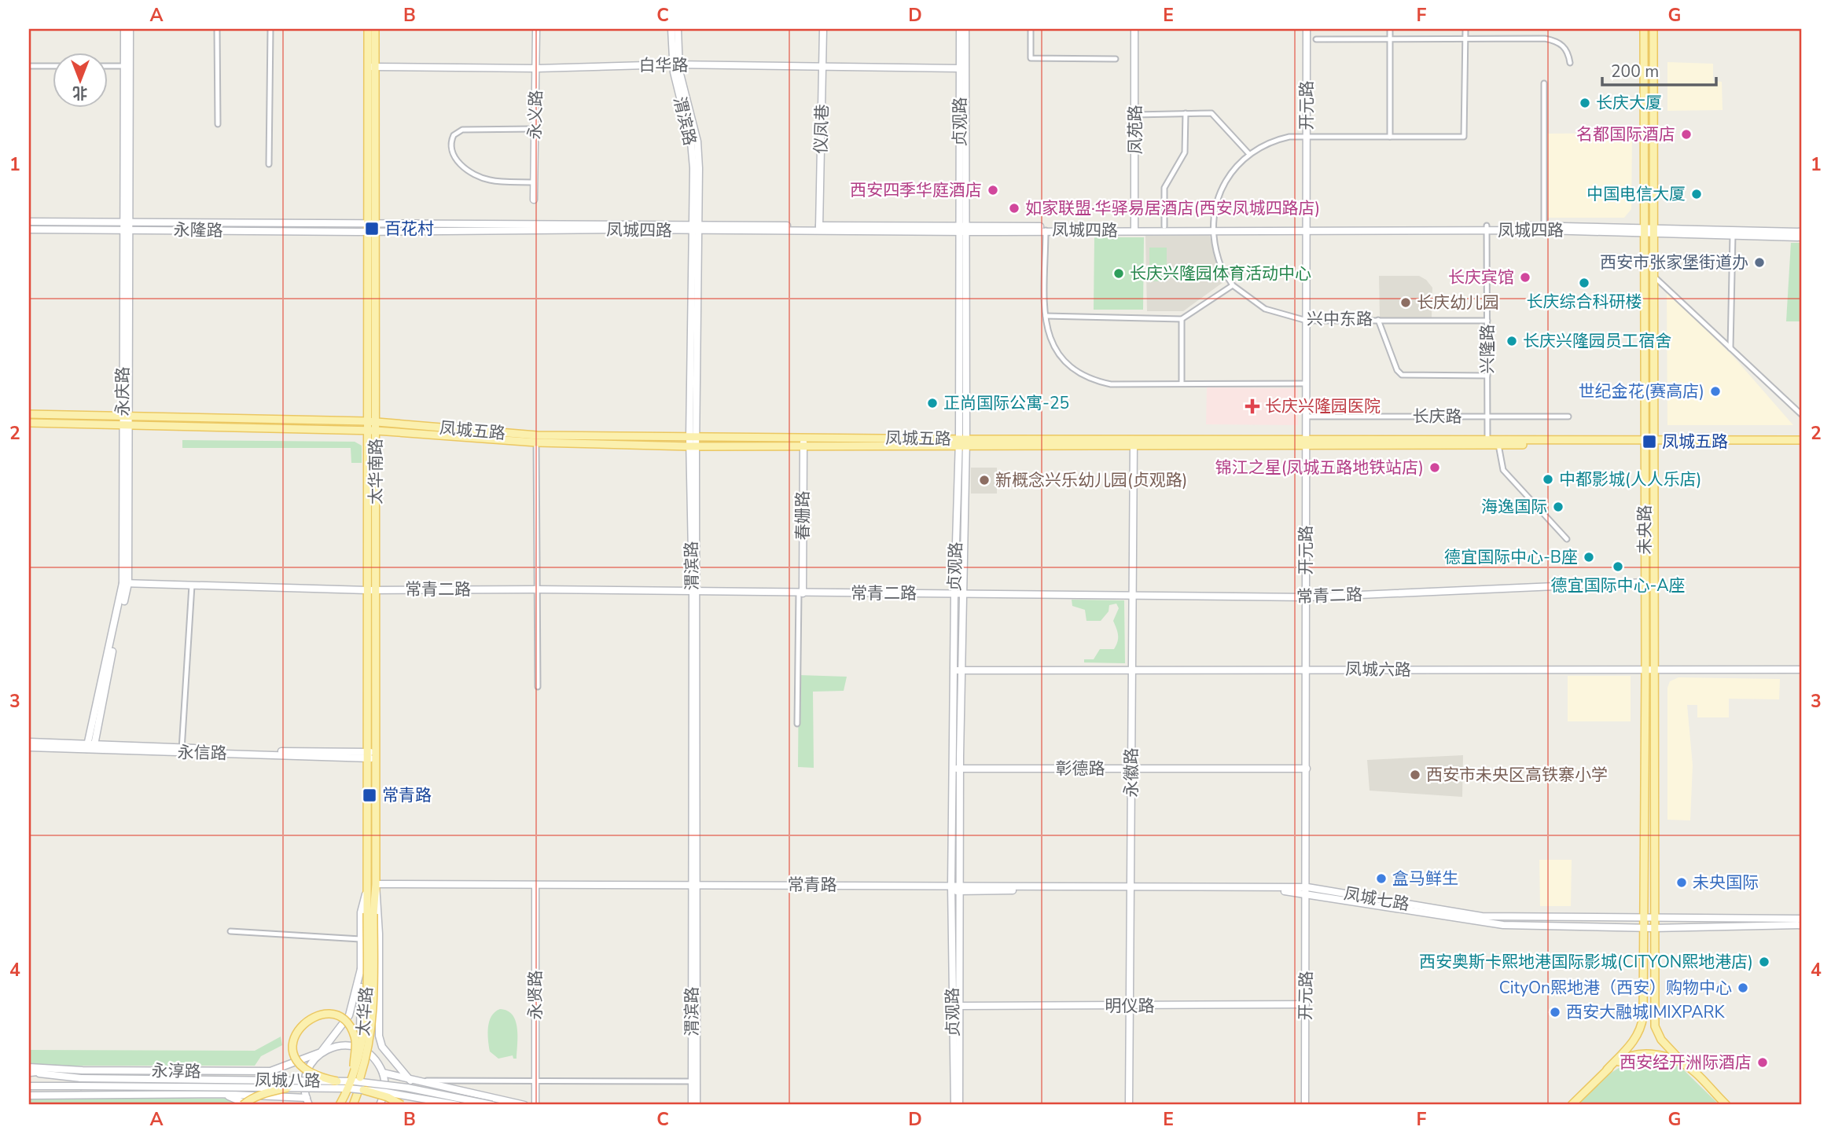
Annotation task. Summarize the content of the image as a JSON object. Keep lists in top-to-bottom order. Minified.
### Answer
{"streets":{"main road":["凤城五路","太华南路","未央路","太华路"],"street":["白华路","开元路","永义路","渭滨路","贞观路","仪凤巷","凤苑路","永隆路","凤城四路","兴中东路","兴隆路","永庆路","长庆路","春姗路","常青二路","凤城六路","永信路","彰德路","永徽路","常青路","凤城七路","永贤路","明仪路","永淳路","凤城八路"]},"crossings":[["白华路","永义路"],["白华路","渭滨路"],["白华路","贞观路"],["白华路","仪凤巷"],["白华路","太华南路"],["开元路","凤城四路"],["开元路","兴中东路"],["开元路","长庆路"],["开元路","凤城五路"],["开元路","常青二路"],["开元路","凤城六路"],["开元路","彰德路"],["开元路","凤城七路"],["开元路","明仪路"],["渭滨路","凤城四路"],["渭滨路","凤城五路"],["渭滨路","常青二路"],["渭滨路","常青路"],["贞观路","凤城四路"],["贞观路","凤城五路"],["贞观路","常青二路"],["贞观路","凤城六路"],["贞观路","彰德路"],["贞观路","常青路"],["贞观路","凤城七路"],["贞观路","明仪路"],["仪凤巷","凤城四路"],["凤苑路","凤城四路"],["永隆路","凤城四路"],["永隆路","永庆路"],["永隆路","太华南路"],["凤城四路","兴隆路"],["凤城四路","太华南路"],["凤城四路","未央路"],["兴中东路","兴隆路"],["兴隆路","长庆路"],["兴隆路","凤城五路"],["永庆路","凤城五路"],["永庆路","常青二路"],["永庆路","永信路"],["凤城五路","太华南路"],["凤城五路","春姗路"],["凤城五路","未央路"],["凤城五路","永徽路"],["太华南路","常青二路"],["太华南路","永信路"],["太华南路","常青路"],["太华南路","太华路"],["春姗路","常青二路"],["未央路","常青二路"],["未央路","凤城六路"],["未央路","凤城七路"],["常青二路","永徽路"],["凤城六路","永徽路"],["彰德路","永徽路"],["永徽路","凤城七路"],["永徽路","明仪路"],["常青路","凤城七路"],["常青路","永贤路"]],"places":{"other":["长庆大厦","名都国际酒店","西安四季华庭酒店","中国电信大厦","如家联盟·华驿易居酒店(西安凤城四路店)","西安市张家堡街道办","长庆兴隆园体育活动中心","长庆宾馆","长庆综合科研楼","长庆幼儿园","长庆兴隆园员工宿舍","世纪金花(赛高店)","正尚国际公寓-25","锦江之星(凤城五路地铁站店)","中都影城(人人乐店)","新概念兴乐幼儿园(贞观路)","海逸国际","德宜国际中心-B座","德宜国际中心-A座","西安市未央区高铁寨小学","盒马鲜生","未央国际","西安奥斯卡熙地港国际影城(CITYON熙地港店)","CityOn熙地港（西安）购物中心","西安大融城IMIXPARK","西安经开洲际酒店"],"transit":["百花村","凤城五路","常青路"],"health":["长庆兴隆园医院"]},"scale_bar":"200 m","north":"bottom","grid":{"columns":["A","B","C","D","E","F","G"],"rows":["1","2","3","4"]}}
